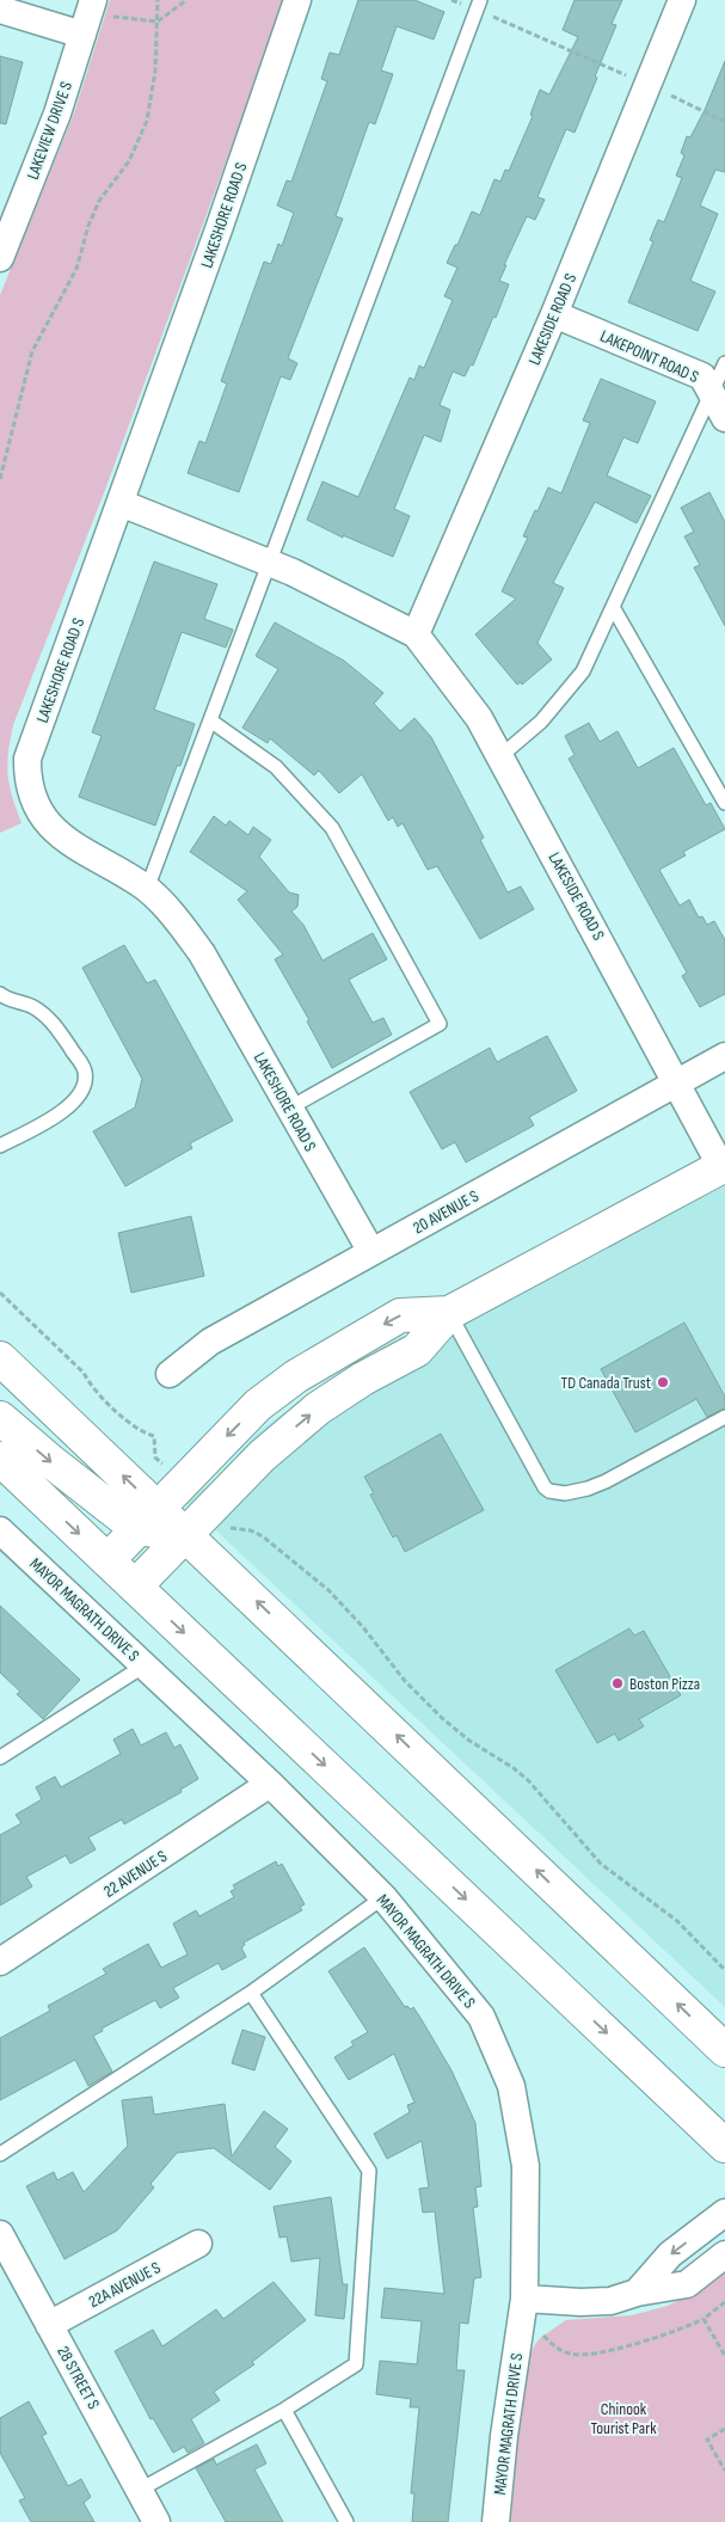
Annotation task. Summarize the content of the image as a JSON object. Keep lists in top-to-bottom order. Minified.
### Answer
{"streets":{"street":["LAKEVIEW DRIVE S","LAKESHORE ROAD S","LAKESIDE ROAD S","LAKEPOINT ROAD S","20 AVENUE S","MAYOR MAGRATH DRIVE S","22 AVENUE S","22A AVENUE S","28 STREET S"]},"crossings":[["LAKESHORE ROAD S","LAKESIDE ROAD S"],["LAKESHORE ROAD S","20 AVENUE S"],["LAKESIDE ROAD S","LAKEPOINT ROAD S"],["LAKESIDE ROAD S","20 AVENUE S"],["MAYOR MAGRATH DRIVE S","22 AVENUE S"],["22A AVENUE S","28 STREET S"]],"parks":["Chinook Tourist Park"],"places":["TD Canada Trust","Boston Pizza"]}
